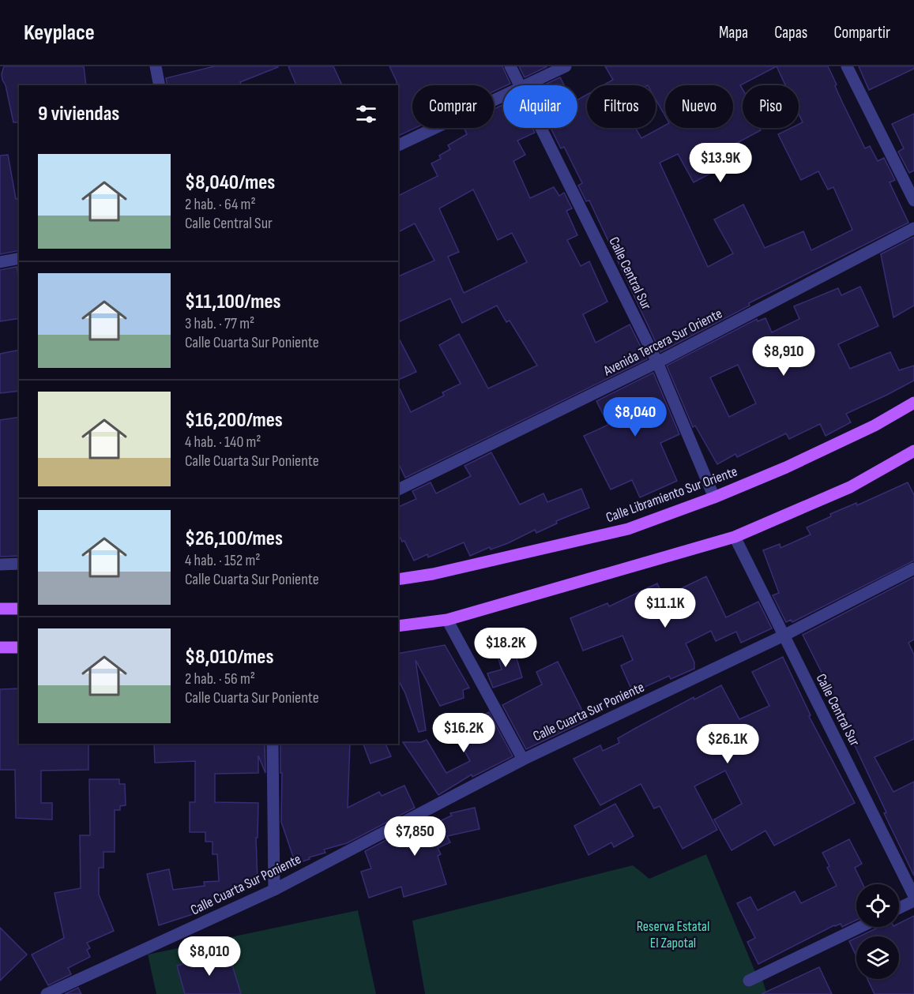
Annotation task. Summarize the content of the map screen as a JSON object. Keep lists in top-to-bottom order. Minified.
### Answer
{"streets":{"main road":["Calle Libramiento Sur Oriente"],"street":["Calle Central Sur","Avenida Tercera Sur Oriente","Calle Cuarta Sur Poniente"]},"crossings":[["Calle Central Sur","Avenida Tercera Sur Oriente"],["Calle Central Sur","Calle Libramiento Sur Oriente"],["Calle Central Sur","Calle Cuarta Sur Poniente"]],"parks":["Reserva Estatal El Zapotal"],"page":{"header":"Keyplace","nav":["Mapa","Capas","Compartir"],"chip":["Comprar","Alquilar","Filtros","Nuevo","Piso"],"heading":"9 viviendas","list":[{"name":"$8,040/mes","note":"2 hab. · 64 m² · Calle Central Sur"},{"name":"$11,100/mes","note":"3 hab. · 77 m² · Calle Cuarta Sur Poniente"},{"name":"$16,200/mes","note":"4 hab. · 140 m² · Calle Cuarta Sur Poniente"},{"name":"$26,100/mes","note":"4 hab. · 152 m² · Calle Cuarta Sur Poniente"},{"name":"$8,010/mes","note":"2 hab. · 56 m² · Calle Cuarta Sur Poniente"}],"price":["$13.9K","$8,910","$8,040","$11.1K","$18.2K","$16.2K","$26.1K","$7,850","$8,010"]}}
